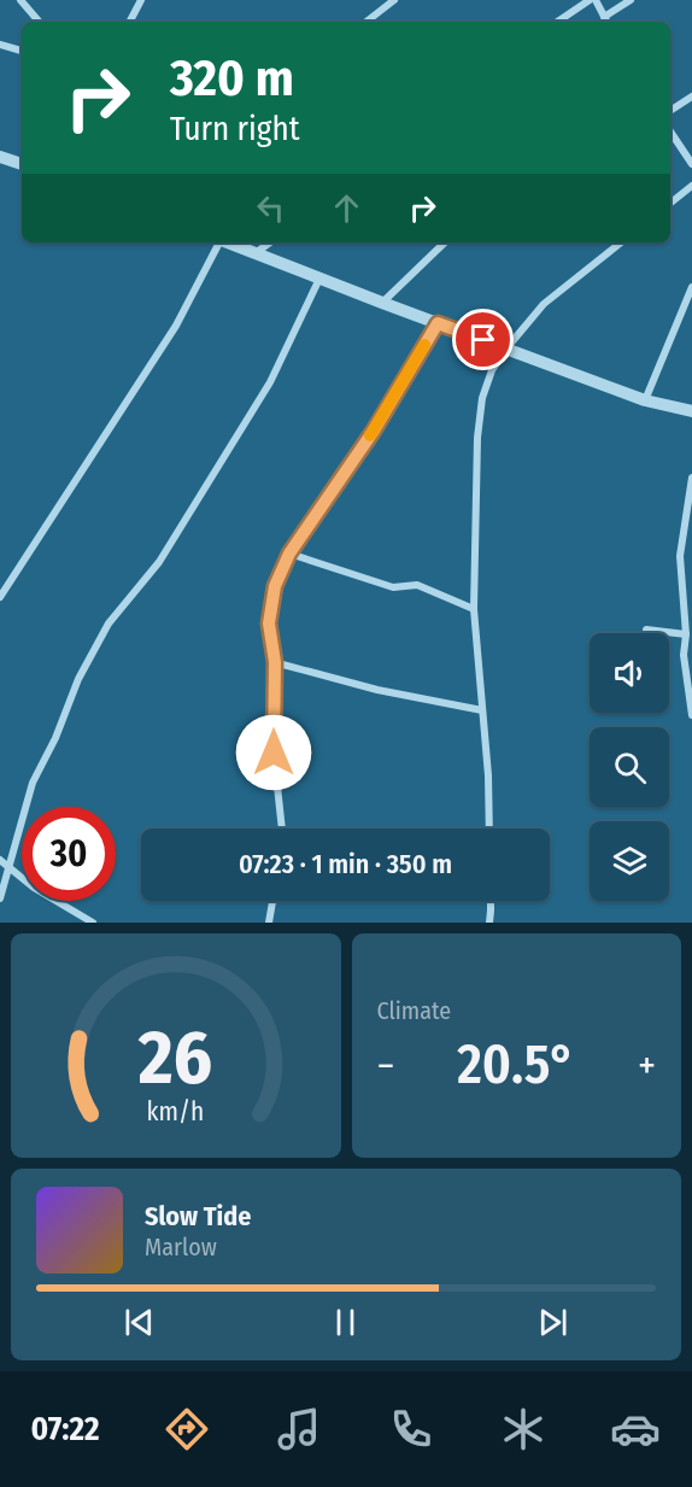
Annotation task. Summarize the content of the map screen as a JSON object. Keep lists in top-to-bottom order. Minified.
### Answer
{"page":{"turn":["320 m","Turn right"],"limit":"30","trip":"07:23 · 1 min · 350 m","tile":"Climate","heat":["−","20.5°","+"],"song":["Slow Tide","Marlow"],"tabs":"07:22","gauge":["26","km/h"]}}
